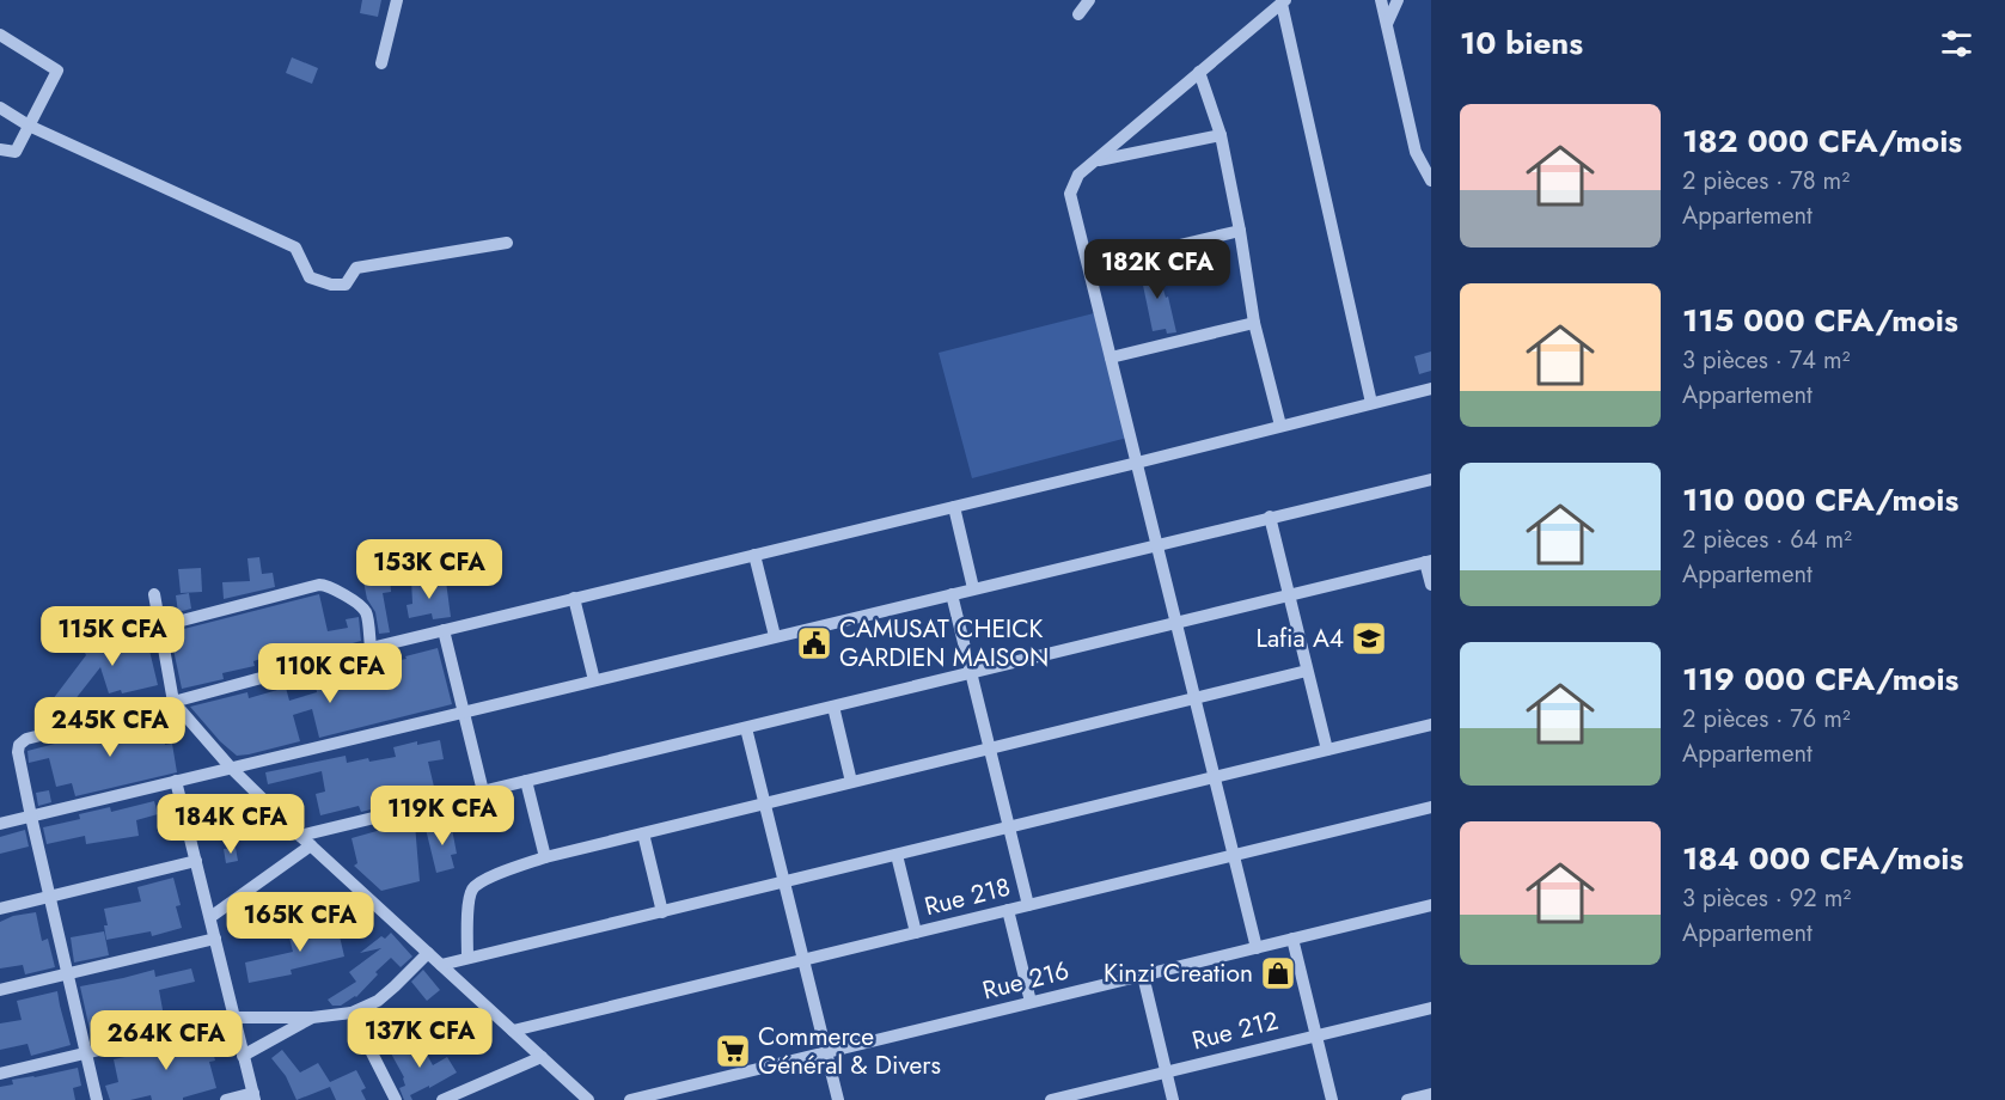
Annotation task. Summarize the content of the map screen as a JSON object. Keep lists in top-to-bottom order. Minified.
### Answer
{"streets":{"street":["Rue 218","Rue 216","Rue 212"]},"places":{"school or university":["Lafia A4"],"public building":["CAMUSAT CHEICK GARDIEN MAISON"],"shop":["Kinzi Creation"],"supermarket":["Commerce Général & Divers"]},"page":{"heading":"10 biens","list":[{"name":"182 000 CFA/mois","note":"2 pièces · 78 m² · Appartement"},{"name":"115 000 CFA/mois","note":"3 pièces · 74 m² · Appartement"},{"name":"110 000 CFA/mois","note":"2 pièces · 64 m² · Appartement"},{"name":"119 000 CFA/mois","note":"2 pièces · 76 m² · Appartement"},{"name":"184 000 CFA/mois","note":"3 pièces · 92 m² · Appartement"}],"price":["182K CFA","153K CFA","115K CFA","110K CFA","245K CFA","119K CFA","184K CFA","165K CFA","137K CFA","264K CFA"]}}
